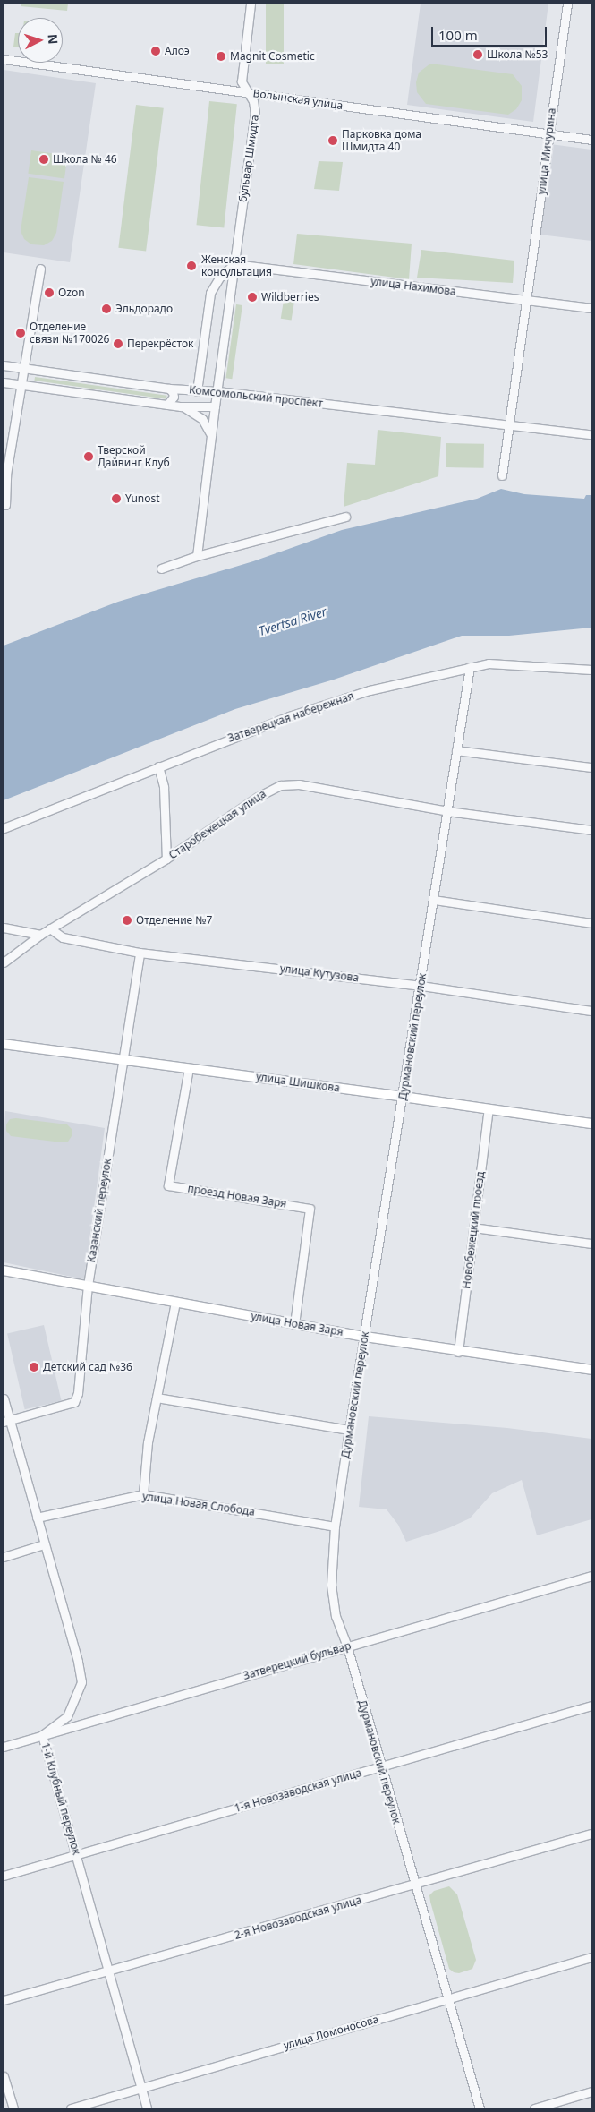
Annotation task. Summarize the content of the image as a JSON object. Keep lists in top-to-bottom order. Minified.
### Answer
{"streets":{"main road":["улица Шишкова","улица Новая Заря"],"street":["Волынская улица","улица Мичурина","бульвар Шмидта","улица Нахимова","Комсомольский проспект","Затверецкая набережная","Старобежецкая улица","улица Кутузова","Дурмановский переулок","проезд Новая Заря","Казанский переулок","Новобежецкий проезд","улица Новая Слобода","Затверецкий бульвар","1-я Новозаводская улица","1-й Клубный переулок","2-я Новозаводская улица","улица Ломоносова"]},"crossings":[["Волынская улица","улица Мичурина"],["Волынская улица","бульвар Шмидта"],["улица Мичурина","улица Нахимова"],["улица Мичурина","Комсомольский проспект"],["бульвар Шмидта","улица Нахимова"],["бульвар Шмидта","Комсомольский проспект"],["Затверецкая набережная","Дурмановский переулок"],["Старобежецкая улица","улица Кутузова"],["Старобежецкая улица","Дурмановский переулок"],["улица Кутузова","Дурмановский переулок"],["улица Кутузова","Казанский переулок"],["Дурмановский переулок","улица Шишкова"],["Дурмановский переулок","улица Новая Заря"],["Дурмановский переулок","улица Новая Слобода"],["Дурмановский переулок","Затверецкий бульвар"],["Дурмановский переулок","1-я Новозаводская улица"],["Дурмановский переулок","2-я Новозаводская улица"],["Дурмановский переулок","улица Ломоносова"],["улица Шишкова","проезд Новая Заря"],["улица Шишкова","Казанский переулок"],["улица Шишкова","Новобежецкий проезд"],["проезд Новая Заря","улица Новая Заря"],["Казанский переулок","улица Новая Заря"],["Казанский переулок","1-й Клубный переулок"],["Новобежецкий проезд","улица Новая Заря"],["улица Новая Слобода","1-й Клубный переулок"],["Затверецкий бульвар","1-й Клубный переулок"],["1-я Новозаводская улица","1-й Клубный переулок"],["1-й Клубный переулок","2-я Новозаводская улица"],["1-й Клубный переулок","улица Ломоносова"]],"water":["Tvertsa River"],"places":["Алоэ","Школа №53","Magnit Cosmetic","Парковка дома Шмидта 40","Школа № 46","Женская консультация","Ozon","Wildberries","Эльдорадо","Отделение связи №170026","Перекрёсток","Тверской Дайвинг Клуб","Yunost","Отделение №7","Детский сад №36"],"scale_bar":"100 m","north":"right"}
